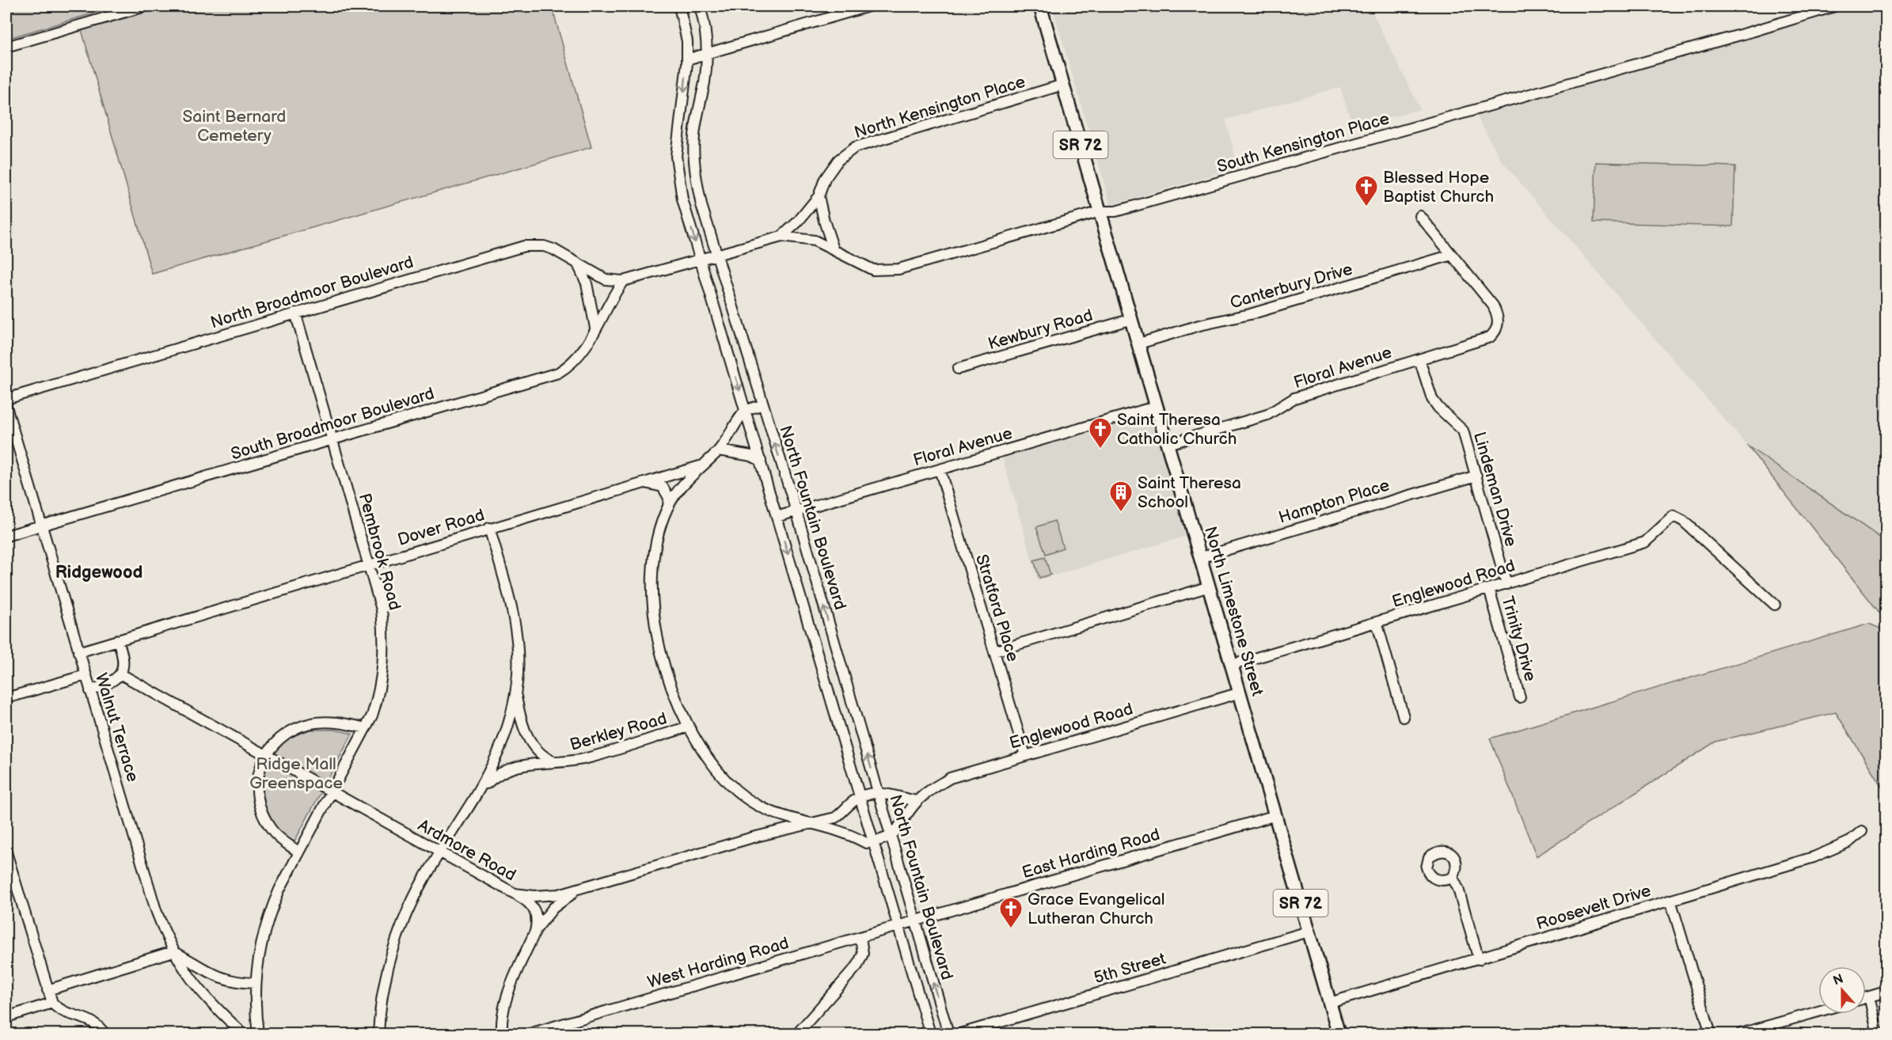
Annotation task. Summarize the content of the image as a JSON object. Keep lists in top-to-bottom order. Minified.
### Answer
{"streets":{"main road":["SR 72","North Limestone Street"],"street":["North Kensington Place","South Kensington Place","Canterbury Drive","North Broadmoor Boulevard","Kewbury Road","Floral Avenue","South Broadmoor Boulevard","Lindeman Drive","Hampton Place","North Fountain Boulevard","Dover Road","Pembrook Road","Englewood Road","Stratford Place","Trinity Drive","Walnut Terrace","Berkley Road","Ardmore Road","East Harding Road","Roosevelt Drive","West Harding Road","5th Street"]},"crossings":[["North Kensington Place","South Kensington Place"],["North Kensington Place","North Limestone Street"],["South Kensington Place","North Limestone Street"],["Canterbury Drive","Floral Avenue"],["Canterbury Drive","North Limestone Street"],["North Broadmoor Boulevard","South Broadmoor Boulevard"],["North Broadmoor Boulevard","Pembrook Road"],["Kewbury Road","North Limestone Street"],["Floral Avenue","Lindeman Drive"],["Floral Avenue","North Fountain Boulevard"],["Floral Avenue","Stratford Place"],["Floral Avenue","North Limestone Street"],["South Broadmoor Boulevard","Pembrook Road"],["South Broadmoor Boulevard","Walnut Terrace"],["Lindeman Drive","Hampton Place"],["Lindeman Drive","Englewood Road"],["Hampton Place","North Limestone Street"],["North Fountain Boulevard","Englewood Road"],["North Fountain Boulevard","Ardmore Road"],["North Fountain Boulevard","East Harding Road"],["North Fountain Boulevard","West Harding Road"],["Dover Road","Pembrook Road"],["Dover Road","Walnut Terrace"],["Pembrook Road","Ardmore Road"],["Englewood Road","Stratford Place"],["Englewood Road","North Limestone Street"],["Englewood Road","Trinity Drive"],["North Limestone Street","East Harding Road"],["North Limestone Street","Roosevelt Drive"],["North Limestone Street","5th Street"],["East Harding Road","West Harding Road"]],"districts":["Ridgewood"],"parks":["Saint Bernard Cemetery","Ridge Mall Greenspace"],"places":{"church":["Blessed Hope Baptist Church","Saint Theresa Catholic Church","Grace Evangelical Lutheran Church"],"building":["Saint Theresa School"]},"north":"top"}
